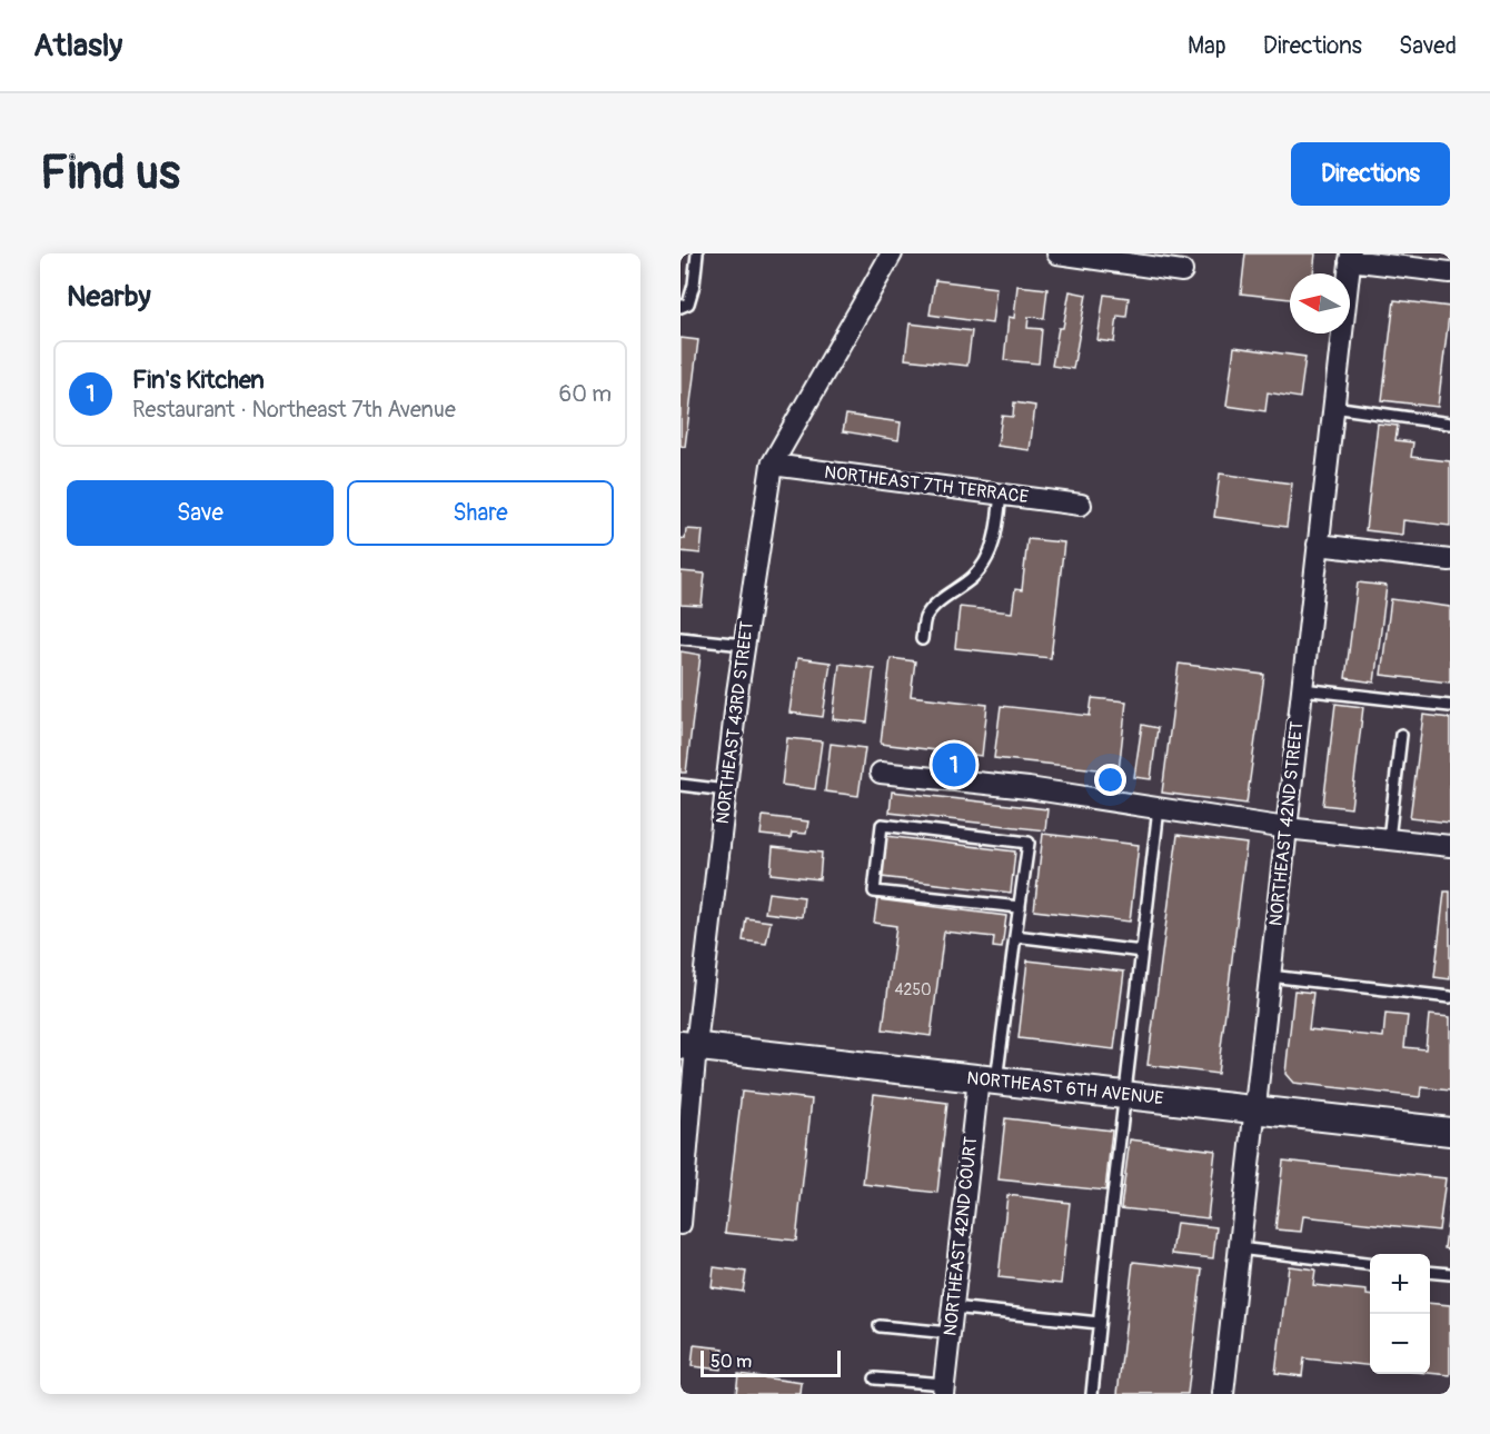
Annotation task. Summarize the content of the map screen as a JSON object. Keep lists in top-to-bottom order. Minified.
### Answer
{"streets":{"street":["NORTHEAST 7TH TERRACE","NORTHEAST 43RD STREET","NORTHEAST 42ND STREET","NORTHEAST 6TH AVENUE","NORTHEAST 42ND COURT"]},"crossings":[["NORTHEAST 7TH TERRACE","NORTHEAST 43RD STREET"],["NORTHEAST 43RD STREET","NORTHEAST 6TH AVENUE"],["NORTHEAST 42ND STREET","NORTHEAST 6TH AVENUE"],["NORTHEAST 6TH AVENUE","NORTHEAST 42ND COURT"]],"house_numbers":["4250"],"scale_bar":"50 m","north":"left","page":{"header":"Atlasly","nav":["Map","Directions","Saved"],"buttons":["Directions",["Save","Share"]],"title":"Find us","heading":"Nearby","list":[{"mark":"1","name":"Fin's Kitchen","note":"Restaurant · Northeast 7th Avenue","value":"60 m"}],"pins":"1","map_buttons":["+","−"],"scale":"50 m"}}
